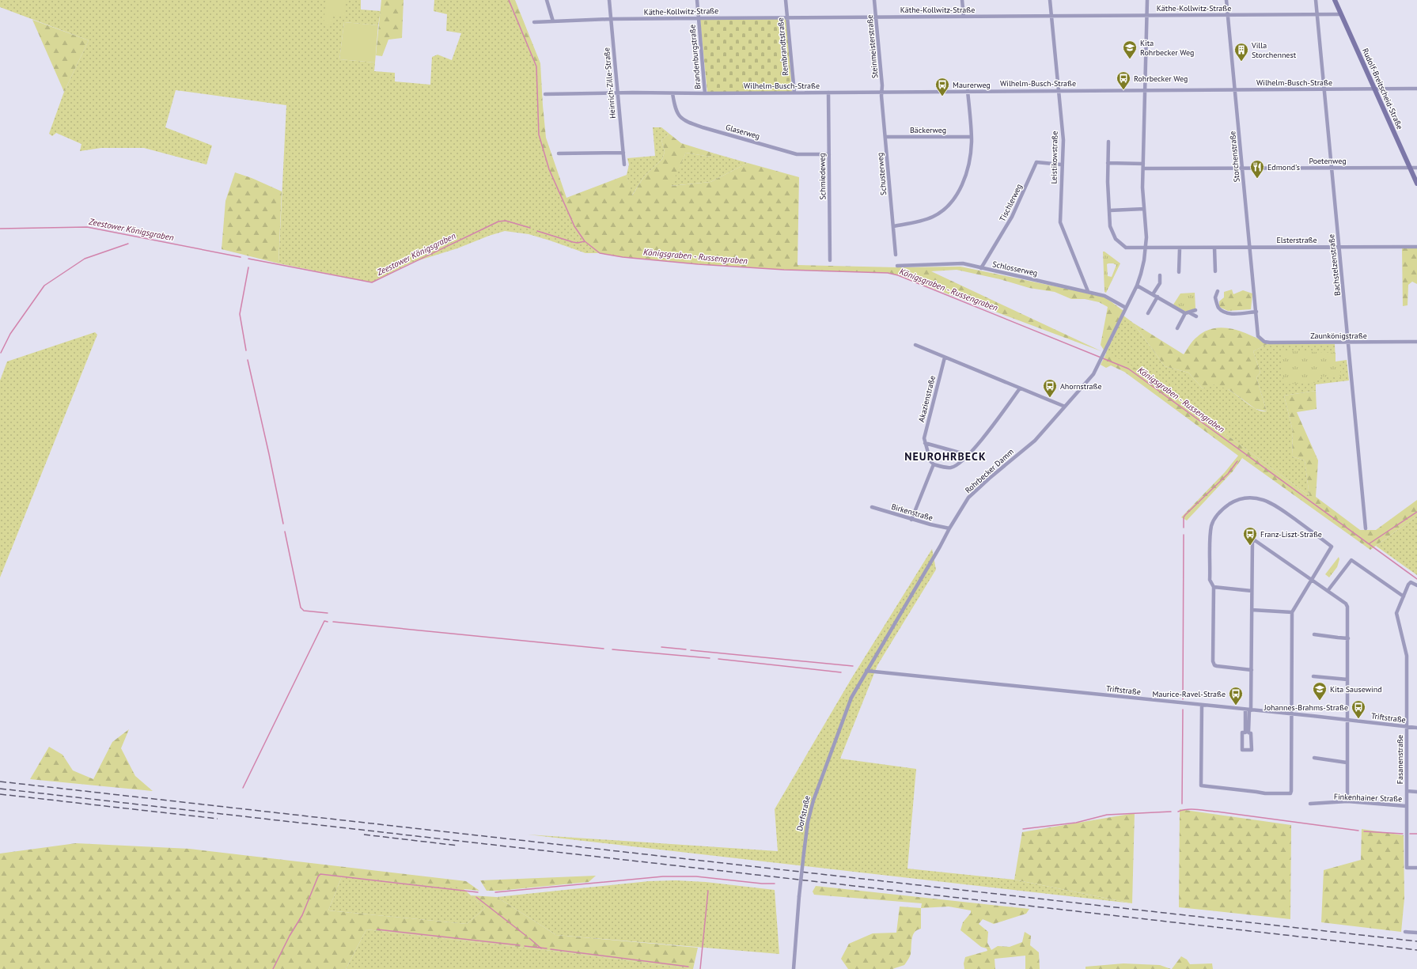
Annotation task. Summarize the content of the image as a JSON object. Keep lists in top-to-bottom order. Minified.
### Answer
{"streets":{"street":["Käthe-Kollwitz-Straße","Rembrandtstraße","Steinmeisterstraße","Brandenburgstraße","Wilhelm-Busch-Straße","Heinrich-Zille-Straße","Rudolf-Breitscheid-Straße","Bäckerweg","Glaserweg","Storchenstraße","Leistikowstraße","Poetenweg","Schusterweg","Schmiedeweg","Tischlerweg","Elsterstraße","Bachstelzenstraße","Schlosserweg","Zaunkönigstraße","Akazienstraße","Rohrbecker Damm","Birkenstraße","Triftstraße","Fasanenstraße","Finkenhainer Straße","Dorfstraße"]},"crossings":[["Käthe-Kollwitz-Straße","Rembrandtstraße"],["Käthe-Kollwitz-Straße","Steinmeisterstraße"],["Käthe-Kollwitz-Straße","Brandenburgstraße"],["Käthe-Kollwitz-Straße","Heinrich-Zille-Straße"],["Käthe-Kollwitz-Straße","Rudolf-Breitscheid-Straße"],["Käthe-Kollwitz-Straße","Storchenstraße"],["Käthe-Kollwitz-Straße","Leistikowstraße"],["Käthe-Kollwitz-Straße","Bachstelzenstraße"],["Rembrandtstraße","Wilhelm-Busch-Straße"],["Steinmeisterstraße","Wilhelm-Busch-Straße"],["Steinmeisterstraße","Schusterweg"],["Brandenburgstraße","Wilhelm-Busch-Straße"],["Wilhelm-Busch-Straße","Heinrich-Zille-Straße"],["Wilhelm-Busch-Straße","Rudolf-Breitscheid-Straße"],["Wilhelm-Busch-Straße","Glaserweg"],["Wilhelm-Busch-Straße","Storchenstraße"],["Wilhelm-Busch-Straße","Leistikowstraße"],["Wilhelm-Busch-Straße","Schusterweg"],["Wilhelm-Busch-Straße","Schmiedeweg"],["Wilhelm-Busch-Straße","Bachstelzenstraße"],["Rudolf-Breitscheid-Straße","Poetenweg"],["Bäckerweg","Schusterweg"],["Glaserweg","Schmiedeweg"],["Storchenstraße","Poetenweg"],["Storchenstraße","Elsterstraße"],["Storchenstraße","Zaunkönigstraße"],["Leistikowstraße","Tischlerweg"],["Leistikowstraße","Schlosserweg"],["Poetenweg","Bachstelzenstraße"],["Tischlerweg","Schlosserweg"],["Elsterstraße","Bachstelzenstraße"],["Bachstelzenstraße","Zaunkönigstraße"],["Schlosserweg","Rohrbecker Damm"],["Rohrbecker Damm","Birkenstraße"],["Rohrbecker Damm","Triftstraße"],["Rohrbecker Damm","Dorfstraße"],["Triftstraße","Fasanenstraße"],["Triftstraße","Dorfstraße"],["Fasanenstraße","Finkenhainer Straße"]],"districts":["NEUROHRBECK"],"water":["Zeestower Königsgraben","Königsgraben - Russengraben"],"places":{"school or university":["Kita Rohrbecker Weg","Kita Sausewind"],"building":["Villa Storchennest"],"bus stop":["Rohrbecker Weg","Maurerweg","Ahornstraße","Franz-Liszt-Straße","Maurice-Ravel-Straße","Johannes-Brahms-Straße"],"restaurant":["Edmond's"]}}
